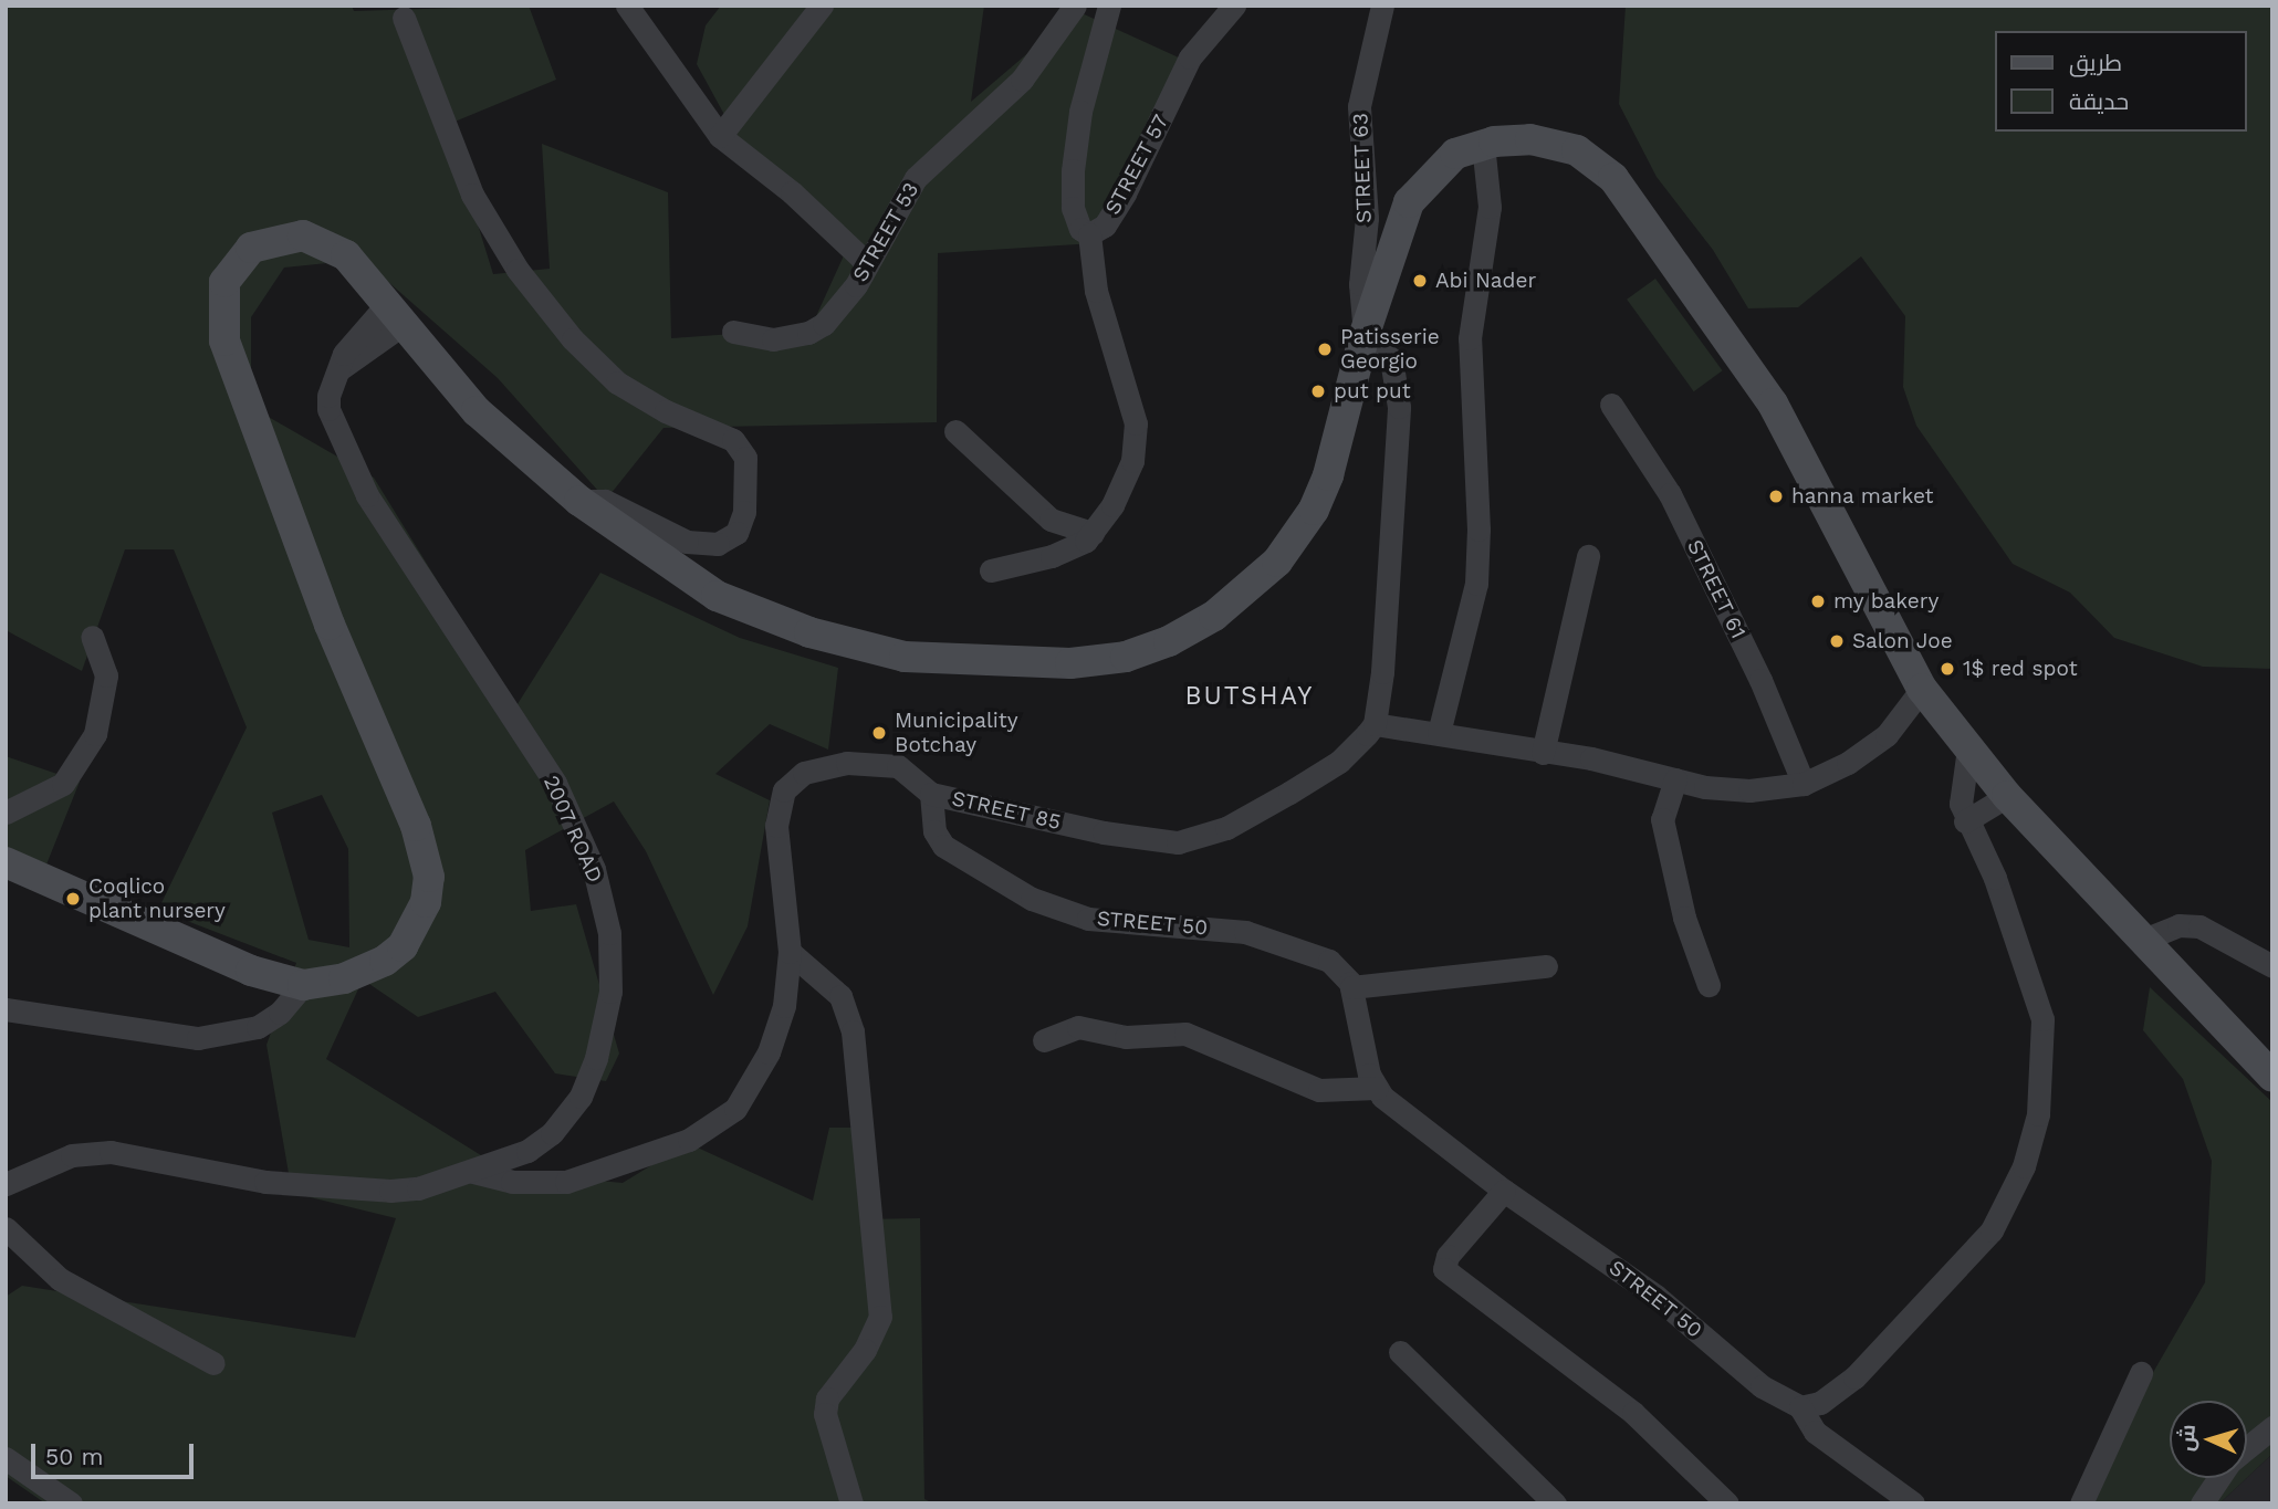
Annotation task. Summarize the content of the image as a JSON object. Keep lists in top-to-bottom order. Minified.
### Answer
{"streets":{"street":["STREET 57","STREET 63","STREET 53","STREET 61","STREET 85","2007 ROAD","STREET 50"]},"crossings":[["STREET 85","2007 ROAD"],["STREET 85","STREET 50"]],"districts":["BUTSHAY"],"places":["Abi Nader","Patisserie Georgio","put put","hanna market","my bakery","Salon Joe","1$ red spot","Municipality Botchay","Coqlico plant nursery"],"legend":["طريق","حديقة"],"scale_bar":"50 m","north":"left"}
